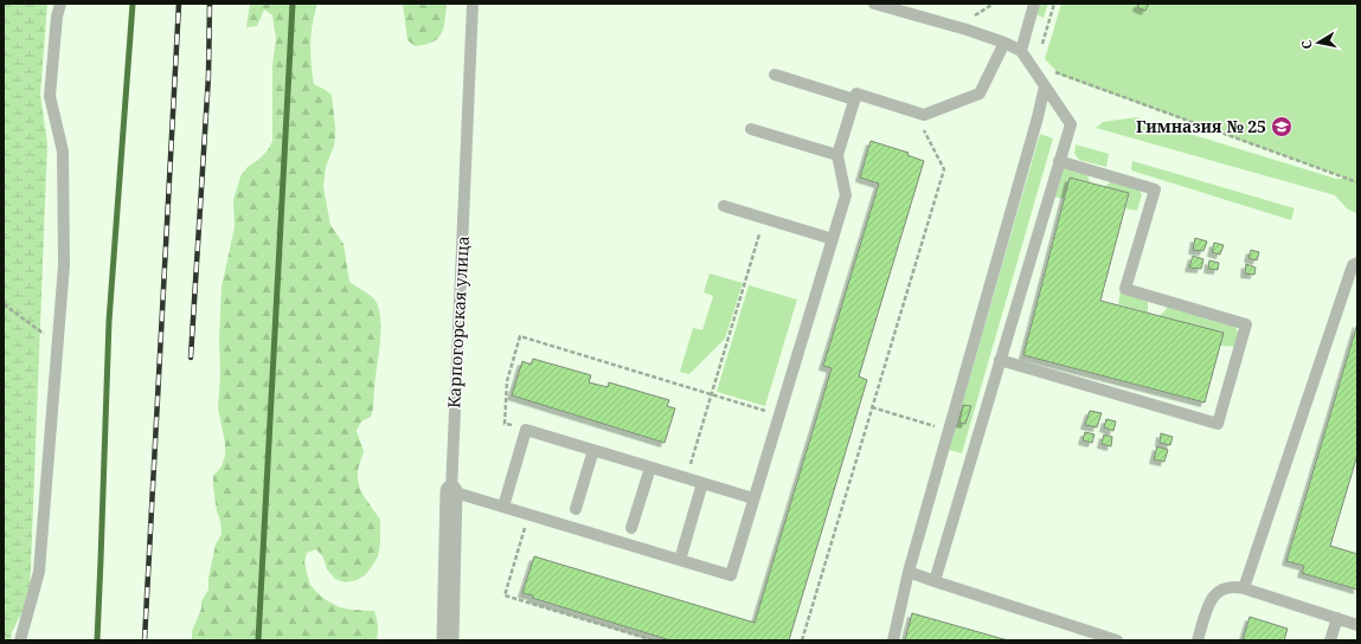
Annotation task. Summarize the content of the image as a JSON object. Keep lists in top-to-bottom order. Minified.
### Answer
{"streets":{"street":["Карпогорская улица"]},"places":{"school or university":["Гимназия № 25"]},"north":"left"}
